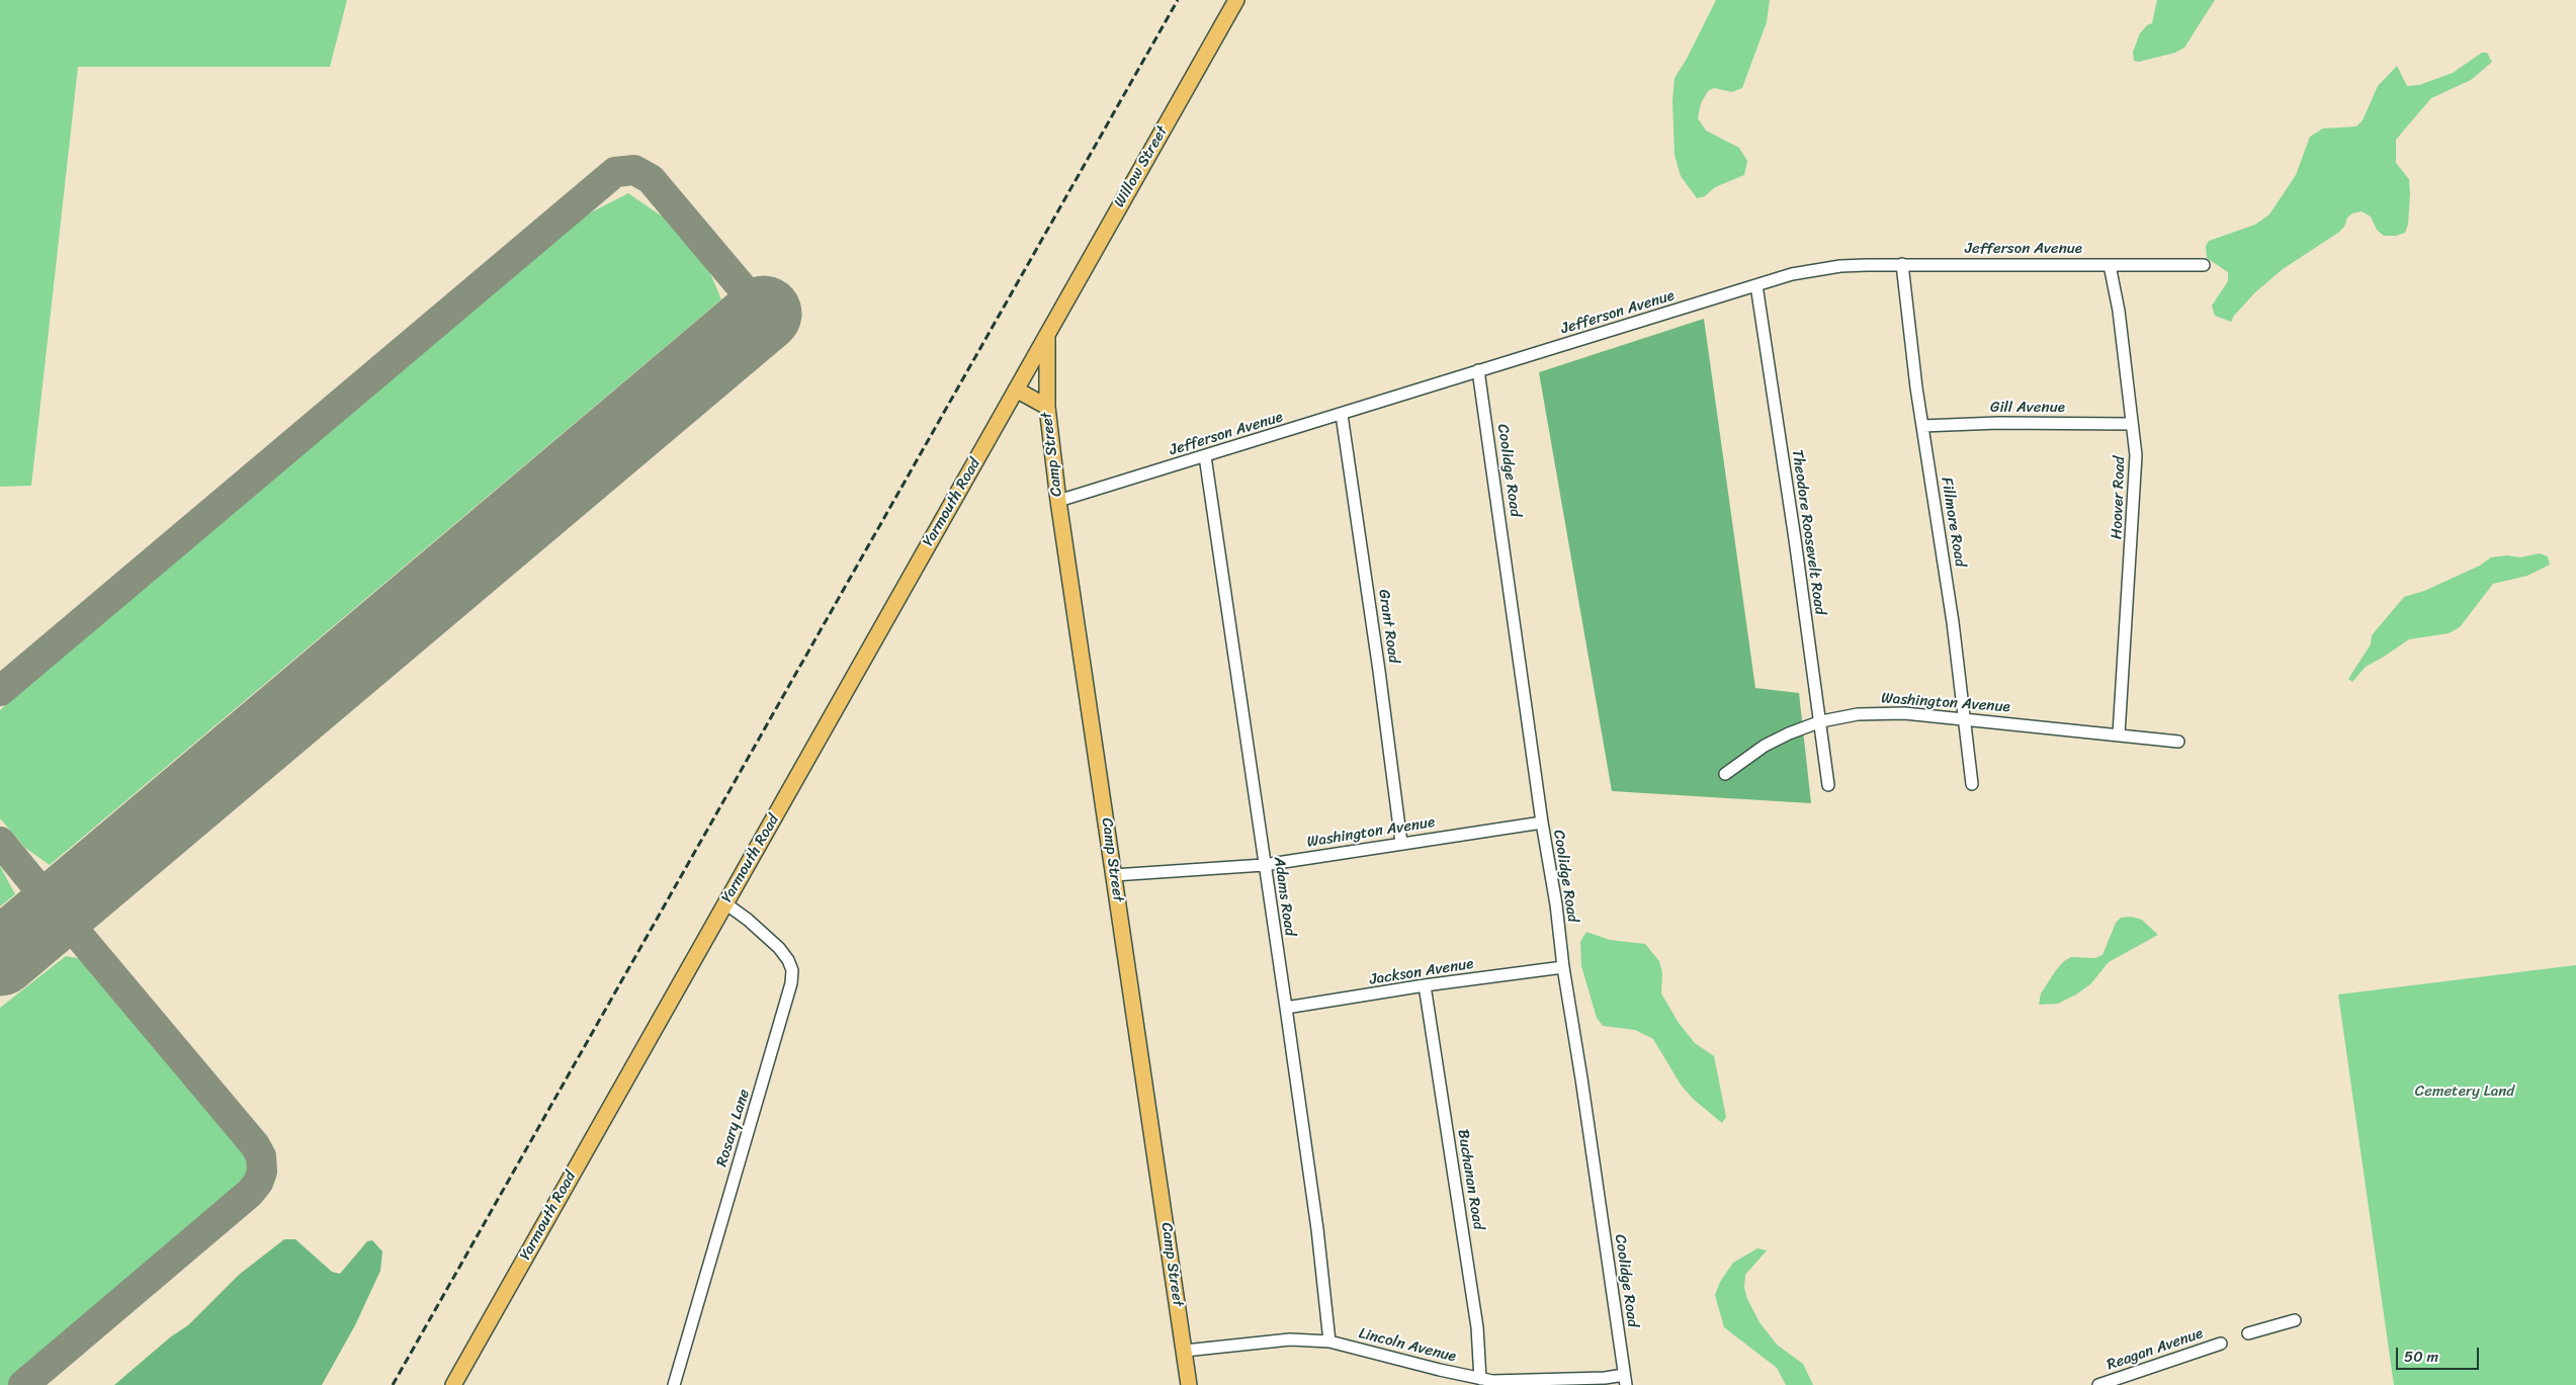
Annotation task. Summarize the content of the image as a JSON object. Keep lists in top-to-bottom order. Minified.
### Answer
{"streets":{"main road":["Willow Street","Camp Street","Yarmouth Road"],"street":["Jefferson Avenue","Gill Avenue","Coolidge Road","Hoover Road","Fillmore Road","Theodore Roosevelt Road","Grant Road","Washington Avenue","Adams Road","Jackson Avenue","Rosary Lane","Buchanan Road","Lincoln Avenue","Reagan Avenue"]},"crossings":[["Willow Street","Camp Street"],["Willow Street","Yarmouth Road"],["Jefferson Avenue","Camp Street"],["Jefferson Avenue","Coolidge Road"],["Jefferson Avenue","Hoover Road"],["Jefferson Avenue","Fillmore Road"],["Jefferson Avenue","Theodore Roosevelt Road"],["Jefferson Avenue","Grant Road"],["Jefferson Avenue","Adams Road"],["Gill Avenue","Hoover Road"],["Gill Avenue","Fillmore Road"],["Camp Street","Yarmouth Road"],["Camp Street","Washington Avenue"],["Camp Street","Lincoln Avenue"],["Coolidge Road","Washington Avenue"],["Coolidge Road","Jackson Avenue"],["Coolidge Road","Lincoln Avenue"],["Hoover Road","Washington Avenue"],["Yarmouth Road","Rosary Lane"],["Fillmore Road","Washington Avenue"],["Theodore Roosevelt Road","Washington Avenue"],["Grant Road","Washington Avenue"],["Washington Avenue","Adams Road"],["Adams Road","Jackson Avenue"],["Adams Road","Lincoln Avenue"],["Jackson Avenue","Buchanan Road"],["Buchanan Road","Lincoln Avenue"]],"parks":["Cemetery Land"],"scale_bar":"50 m"}
